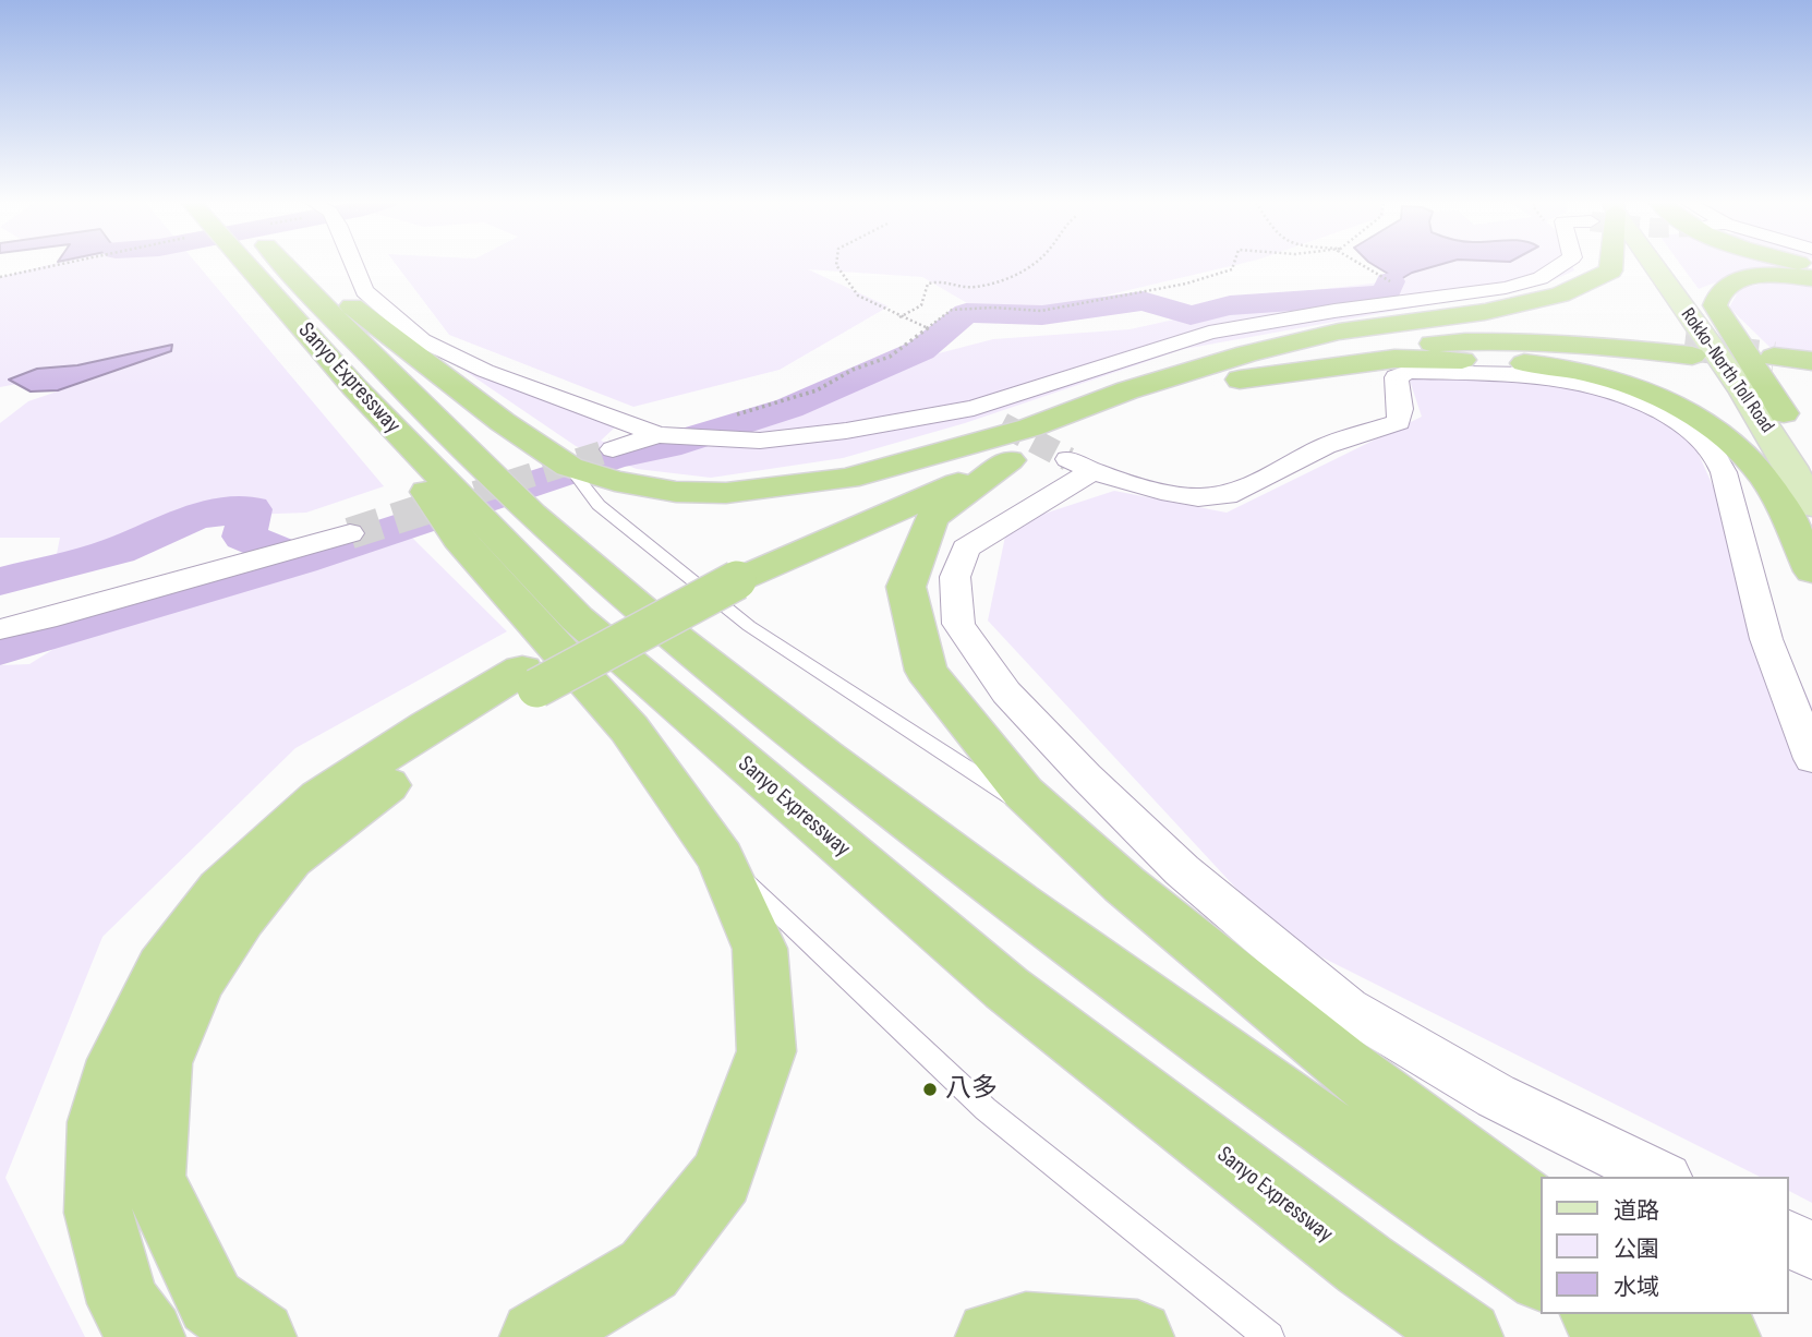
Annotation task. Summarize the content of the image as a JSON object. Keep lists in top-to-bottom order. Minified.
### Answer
{"streets":{"highway":["Sanyo Expressway"],"main road":["Rokko-North Toll Road"]},"places":["八多"],"legend":["道路","公園","水域"]}
